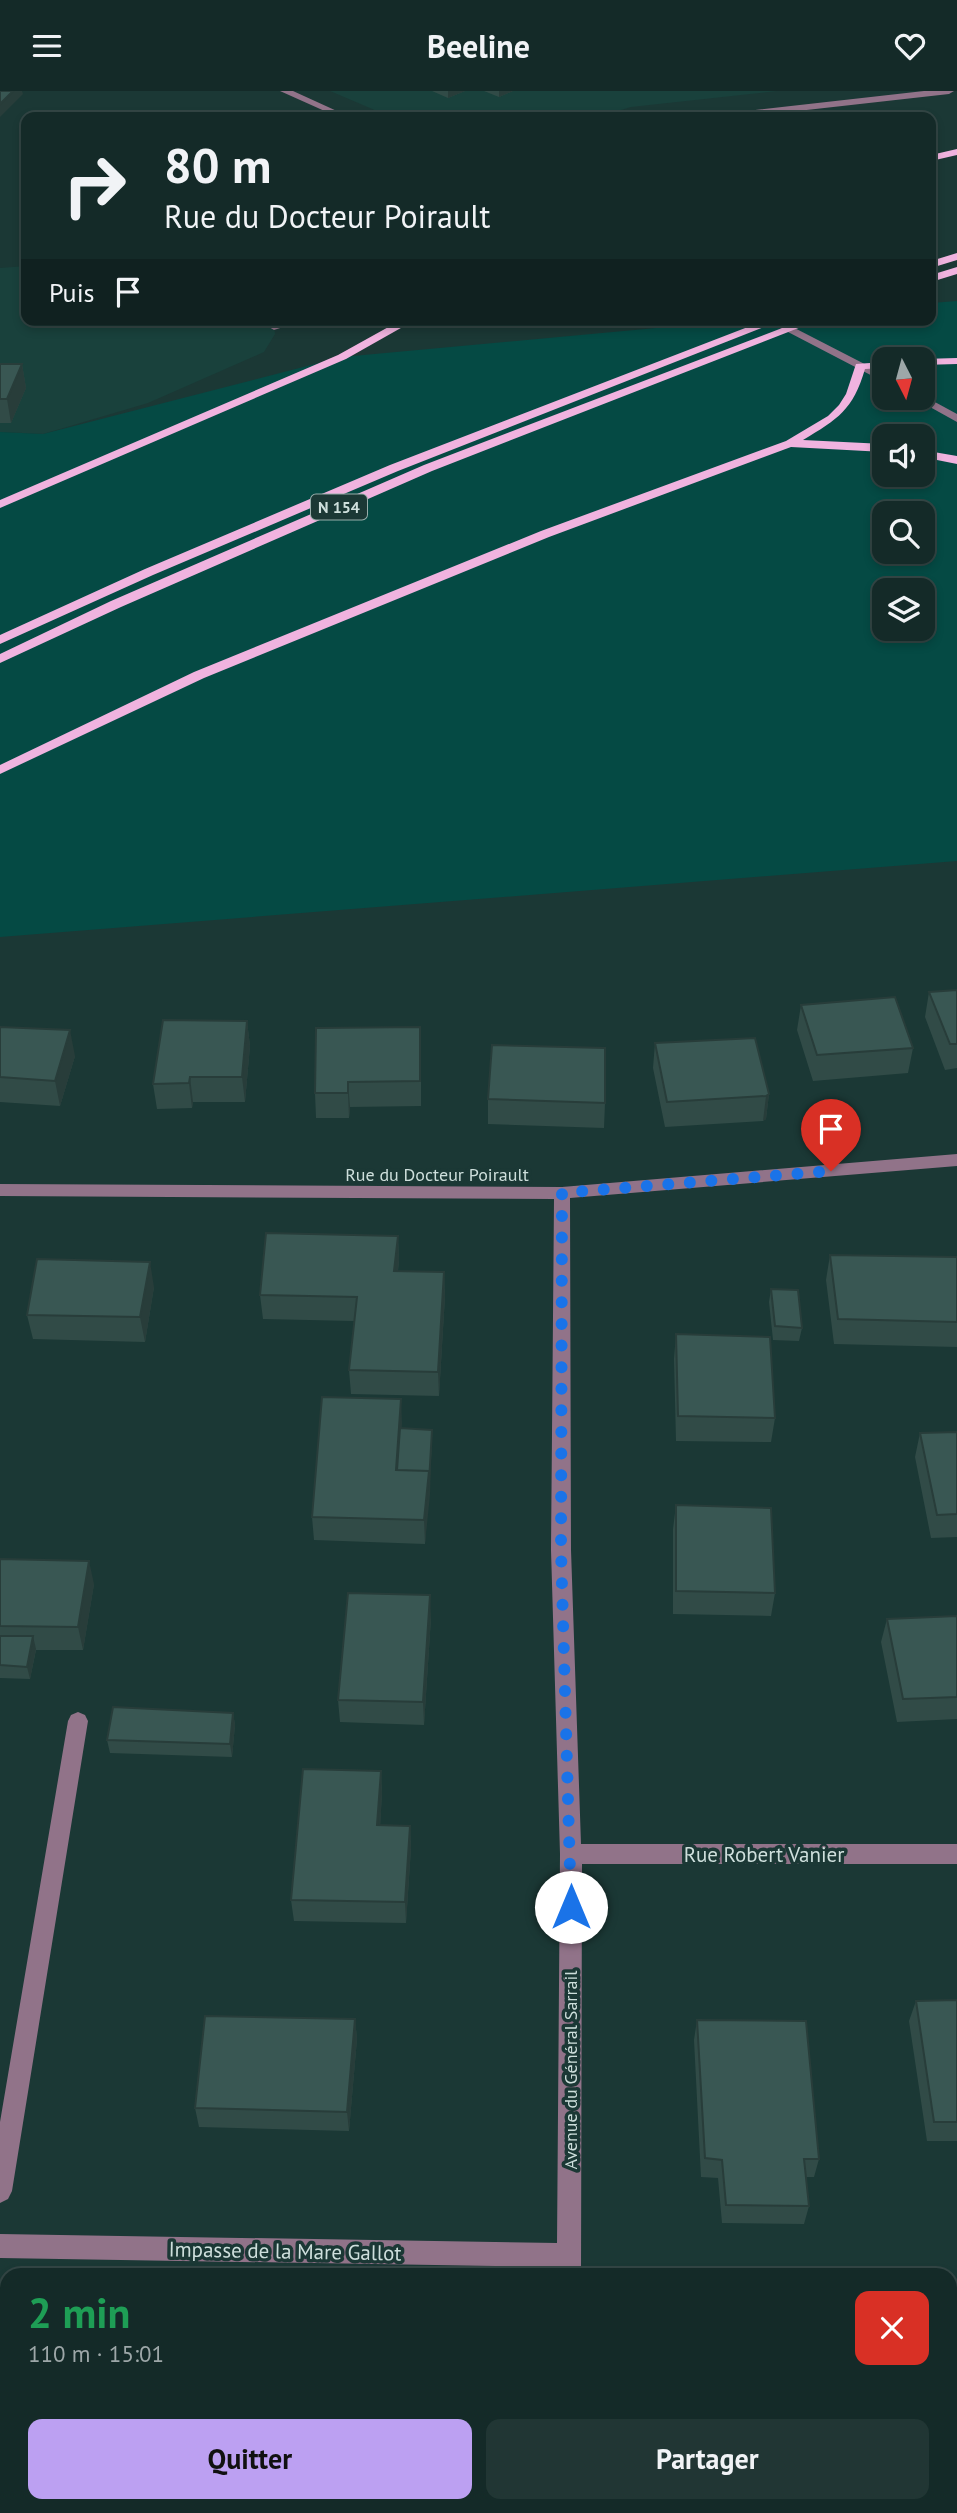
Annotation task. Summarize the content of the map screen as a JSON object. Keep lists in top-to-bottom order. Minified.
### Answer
{"streets":{"main road":["N 154"],"street":["Rue du Docteur Poirault","Rue Robert Vanier","Avenue du Général Sarrail","Impasse de la Mare Gallot"]},"crossings":[["Rue du Docteur Poirault","Avenue du Général Sarrail"],["Rue Robert Vanier","Avenue du Général Sarrail"],["Avenue du Général Sarrail","Impasse de la Mare Gallot"]],"north":"bottom","page":{"header":"Beeline","turn":["80 m","Rue du Docteur Poirault"],"then":"Puis","heading":["2 min","110 m · 15:01"],"buttons":["Quitter","Partager"]}}
